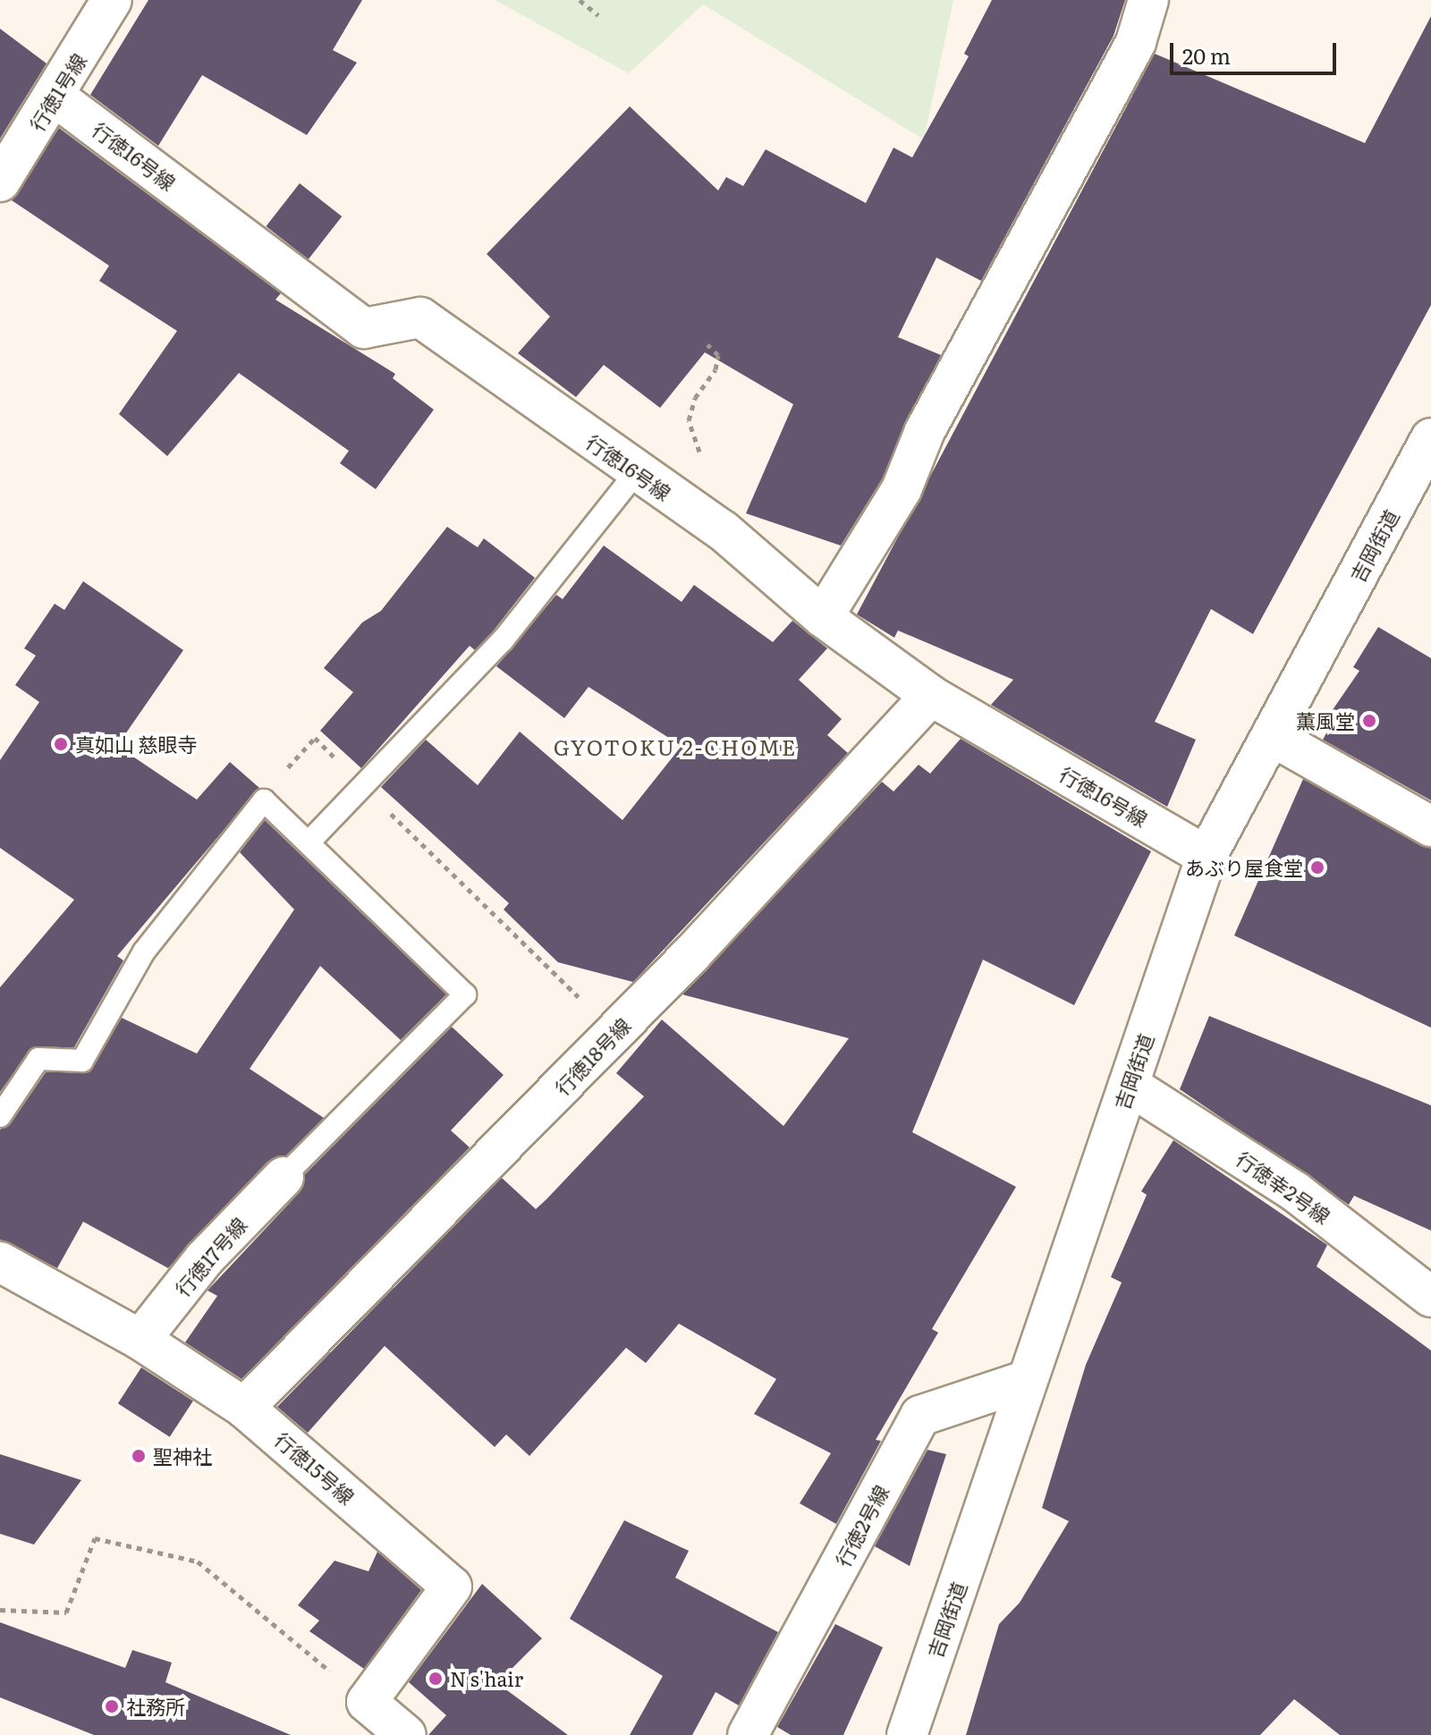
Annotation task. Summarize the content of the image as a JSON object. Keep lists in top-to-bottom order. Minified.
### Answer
{"streets":{"street":["行徳1号線","行徳16号線","吉岡街道","行徳18号線","行徳幸2号線","行徳17号線","行徳15号線","行徳2号線"]},"crossings":[["行徳1号線","行徳16号線"],["行徳16号線","吉岡街道"],["行徳16号線","行徳18号線"],["吉岡街道","行徳幸2号線"],["吉岡街道","行徳2号線"],["行徳18号線","行徳15号線"],["行徳17号線","行徳15号線"]],"districts":["GYOTOKU 2-CHOME"],"places":["薫風堂","真如山 慈眼寺","あぶり屋食堂","聖神社","N s'hair","社務所"],"scale_bar":"20 m"}
